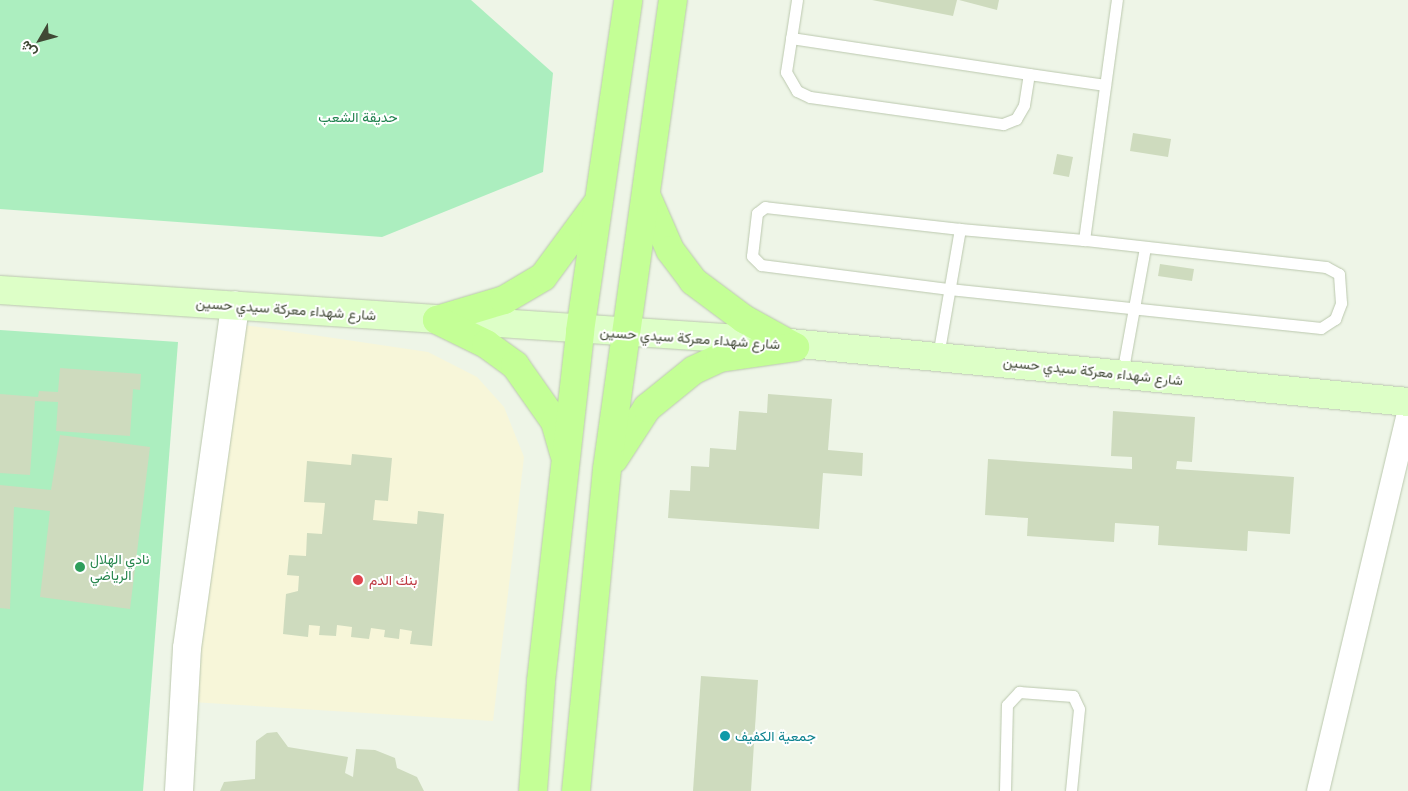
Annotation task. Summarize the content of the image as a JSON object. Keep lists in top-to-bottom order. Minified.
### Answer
{"streets":{"main road":["شارع شهداء معركة سيدي حسين"]},"parks":["حديقة الشعب"],"places":["نادي الهلال الرياضي","بنك الدم","جمعية الكفيف"],"north":"bottom left"}
